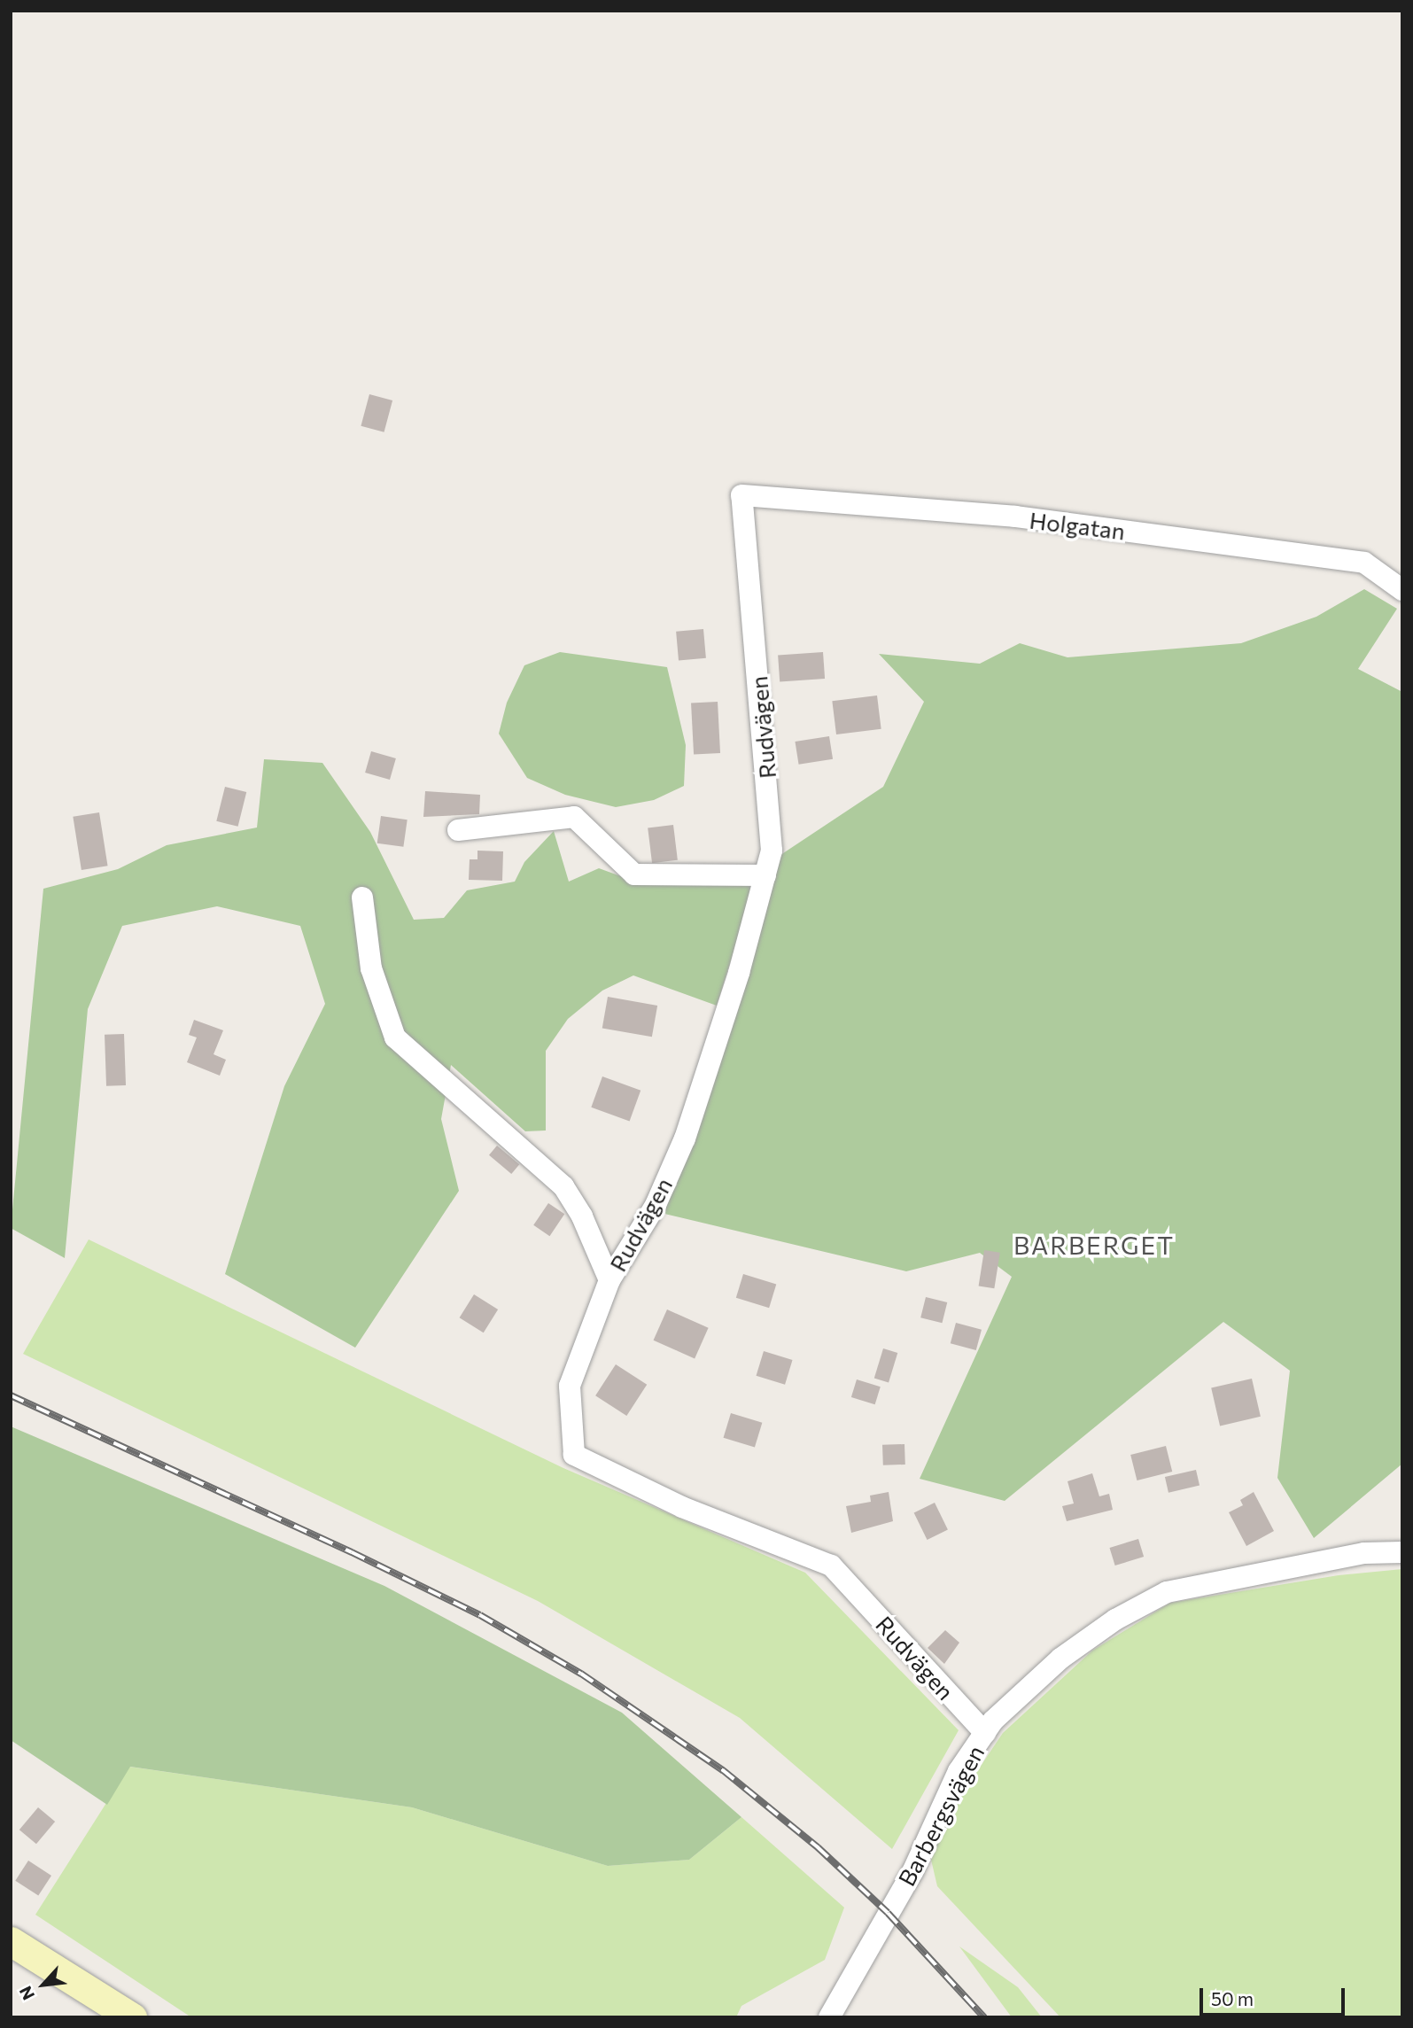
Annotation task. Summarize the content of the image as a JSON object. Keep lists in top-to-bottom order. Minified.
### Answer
{"streets":{"street":["Holgatan","Rudvägen","Barbergsvägen"]},"crossings":[["Holgatan","Rudvägen"],["Rudvägen","Barbergsvägen"]],"districts":["BARBERGET"],"scale_bar":"50 m","north":"bottom left"}
